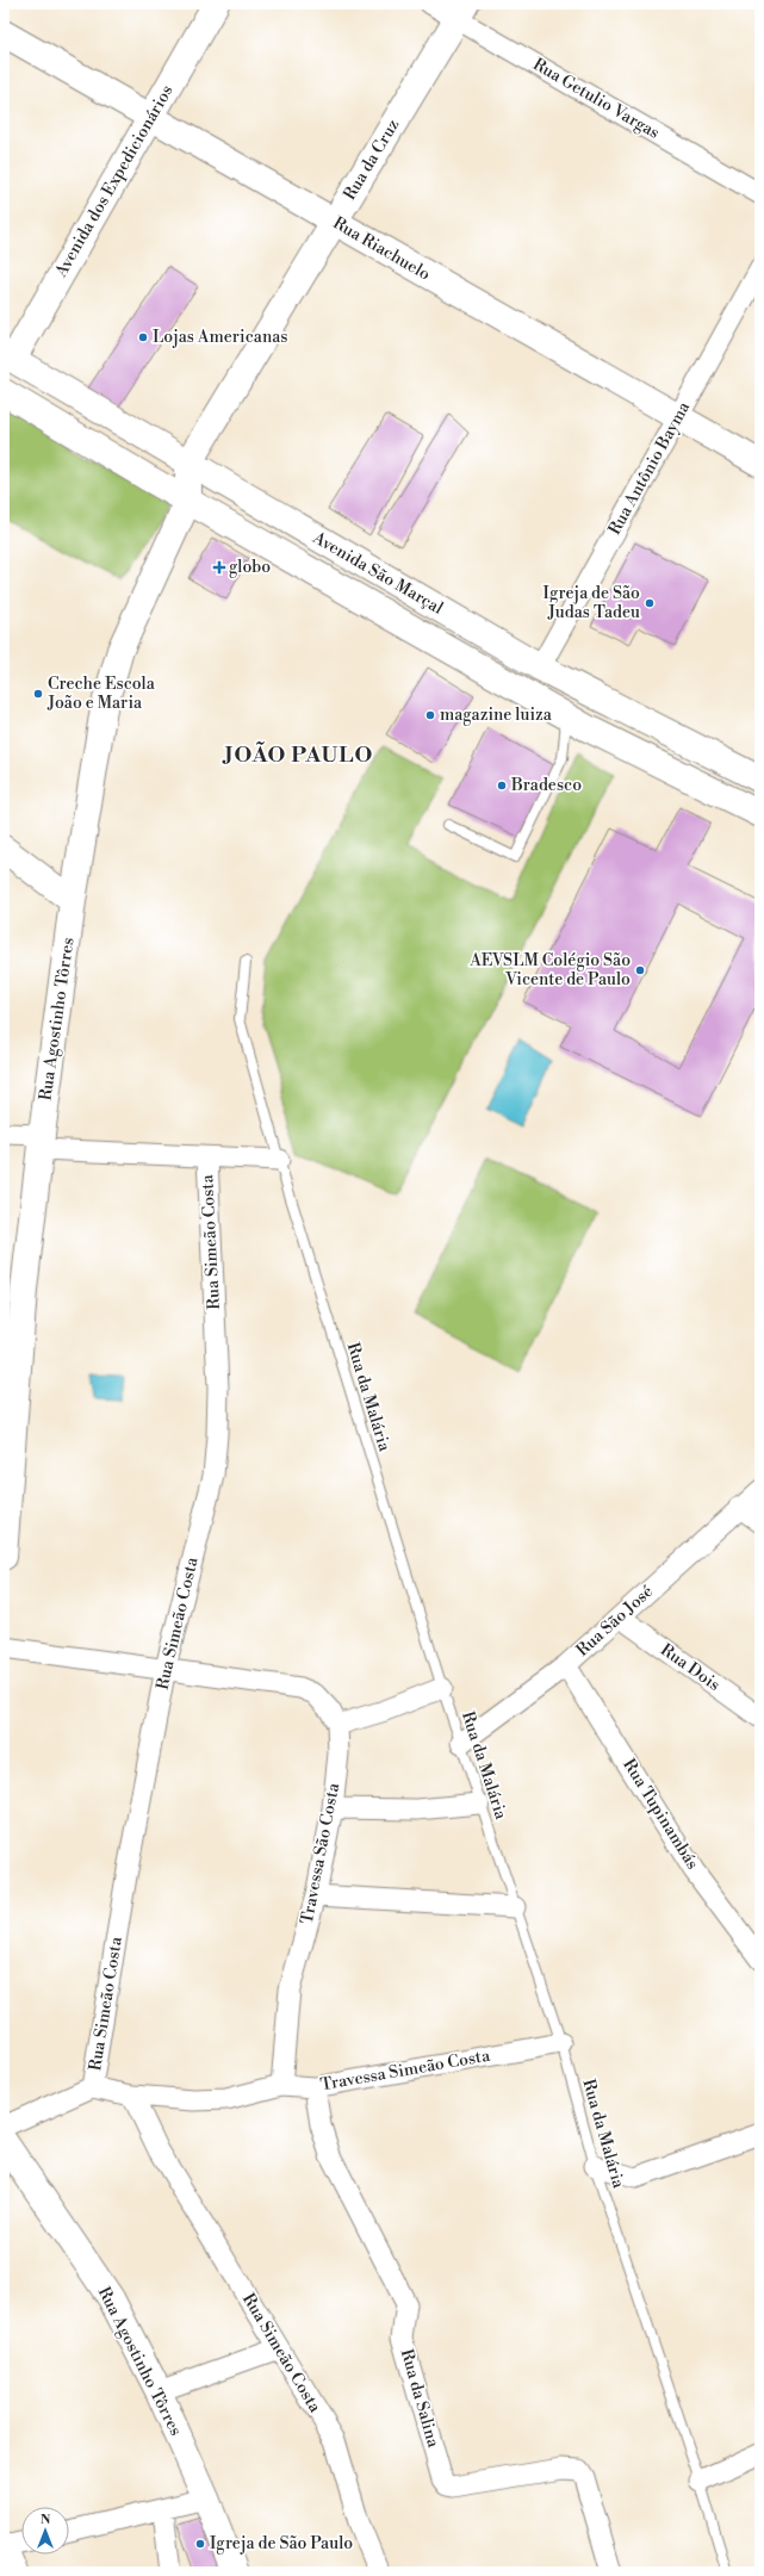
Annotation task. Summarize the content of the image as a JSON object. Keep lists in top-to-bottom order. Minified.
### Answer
{"streets":{"street":["Rua Getulio Vargas","Rua da Cruz","Avenida dos Expedicionários","Rua Riachuelo","Rua Antônio Bayma","Avenida São Marçal","Rua Agostinho Tôrres","Rua Simeão Costa","Rua São José","Rua Dois","Rua Tupinambás","Travessa São Costa","Travessa Simeão Costa","Rua da Salina"],"lane":["Rua da Malária"]},"crossings":[["Rua Getulio Vargas","Rua da Cruz"],["Rua da Cruz","Rua Riachuelo"],["Rua da Cruz","Avenida São Marçal"],["Avenida dos Expedicionários","Rua Riachuelo"],["Avenida dos Expedicionários","Avenida São Marçal"],["Rua Riachuelo","Rua Antônio Bayma"],["Rua Antônio Bayma","Avenida São Marçal"],["Avenida São Marçal","Rua Agostinho Tôrres"],["Rua Simeão Costa","Travessa São Costa"],["Rua Simeão Costa","Travessa Simeão Costa"],["Rua da Malária","Rua São José"],["Rua da Malária","Travessa Simeão Costa"],["Rua São José","Rua Dois"],["Rua São José","Rua Tupinambás"],["Travessa São Costa","Travessa Simeão Costa"],["Travessa Simeão Costa","Rua da Salina"]],"districts":["JOÃO PAULO"],"places":{"other":["Lojas Americanas","Igreja de São Judas Tadeu","Creche Escola João e Maria","magazine luiza","Bradesco","AEVSLM Colégio São Vicente de Paulo","Igreja de São Paulo"],"health":["globo"]},"north":"top"}
